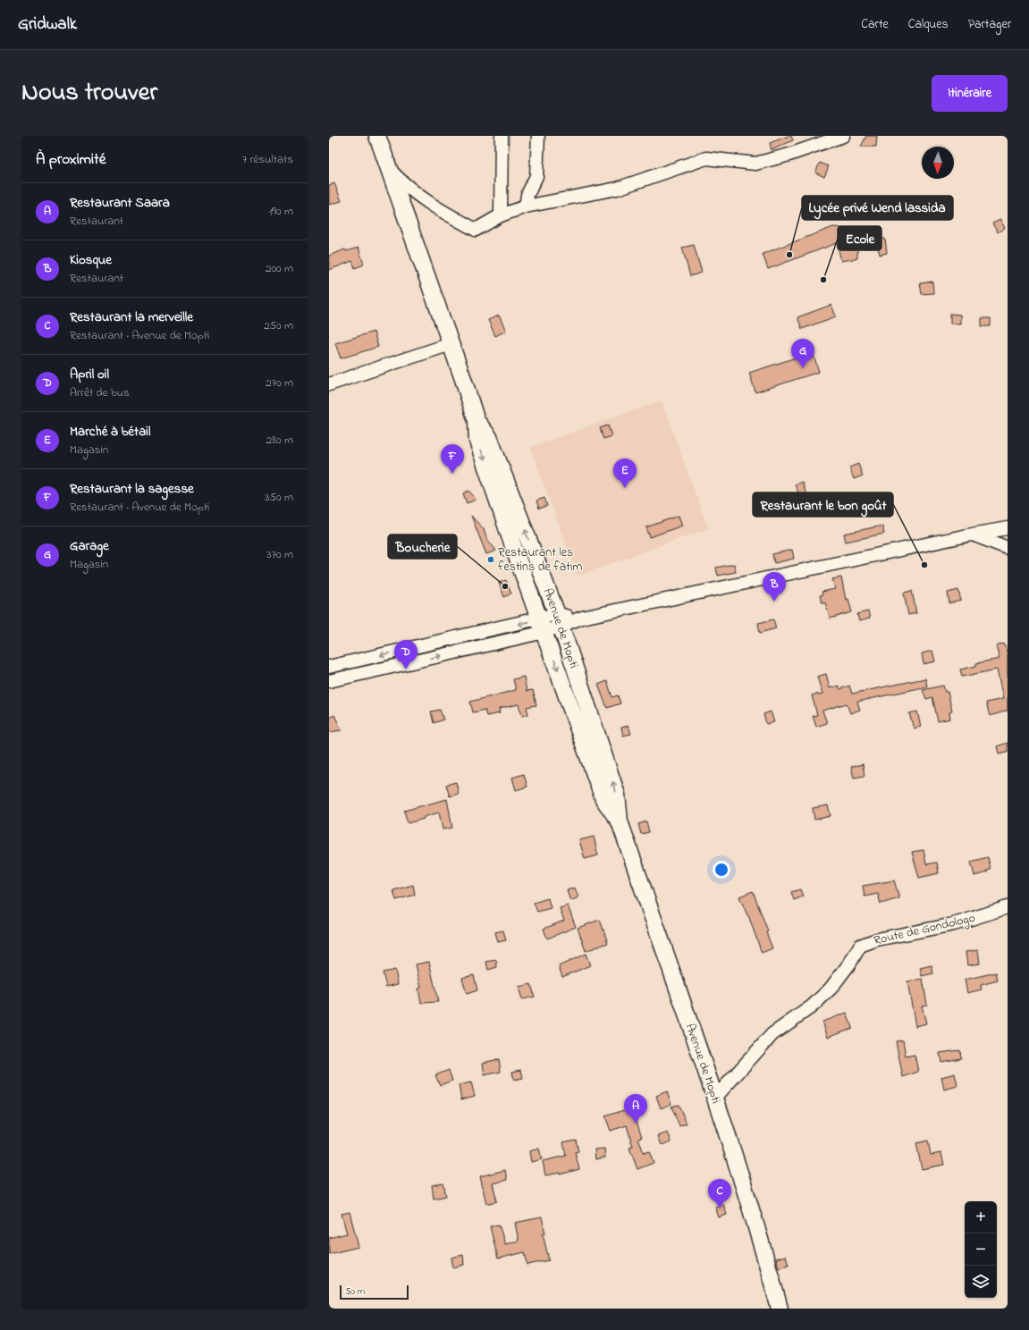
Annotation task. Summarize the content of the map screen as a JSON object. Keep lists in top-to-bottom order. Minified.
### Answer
{"streets":{"main road":["Avenue de Mopti"],"street":["Route de Gondologo"]},"crossings":[["Avenue de Mopti","Route de Gondologo"]],"places":["Lycée privé Wend lassida","Ecole","Restaurant les festins de fatim","Restaurant le bon goût","Boucherie"],"scale_bar":"50 m","north":"bottom","page":{"header":"Gridwalk","nav":["Carte","Calques","Partager"],"title":"Nous trouver","buttons":"Itinéraire","heading":["À proximité","7 résultats"],"list":[{"mark":"A","name":"Restaurant Saara","note":"Restaurant","value":"190 m"},{"mark":"B","name":"Kiosque","note":"Restaurant","value":"200 m"},{"mark":"C","name":"Restaurant la merveille","note":"Restaurant · Avenue de Mopti","value":"250 m"},{"mark":"D","name":"April oil","note":"Arrêt de bus","value":"270 m"},{"mark":"E","name":"Marché à bétail","note":"Magasin","value":"280 m"},{"mark":"F","name":"Restaurant la sagesse","note":"Restaurant · Avenue de Mopti","value":"350 m"},{"mark":"G","name":"Garage","note":"Magasin","value":"370 m"}],"pins":["G","F","E","B","D","A","C"],"map_buttons":["+","−"],"scale":"50 m"}}
